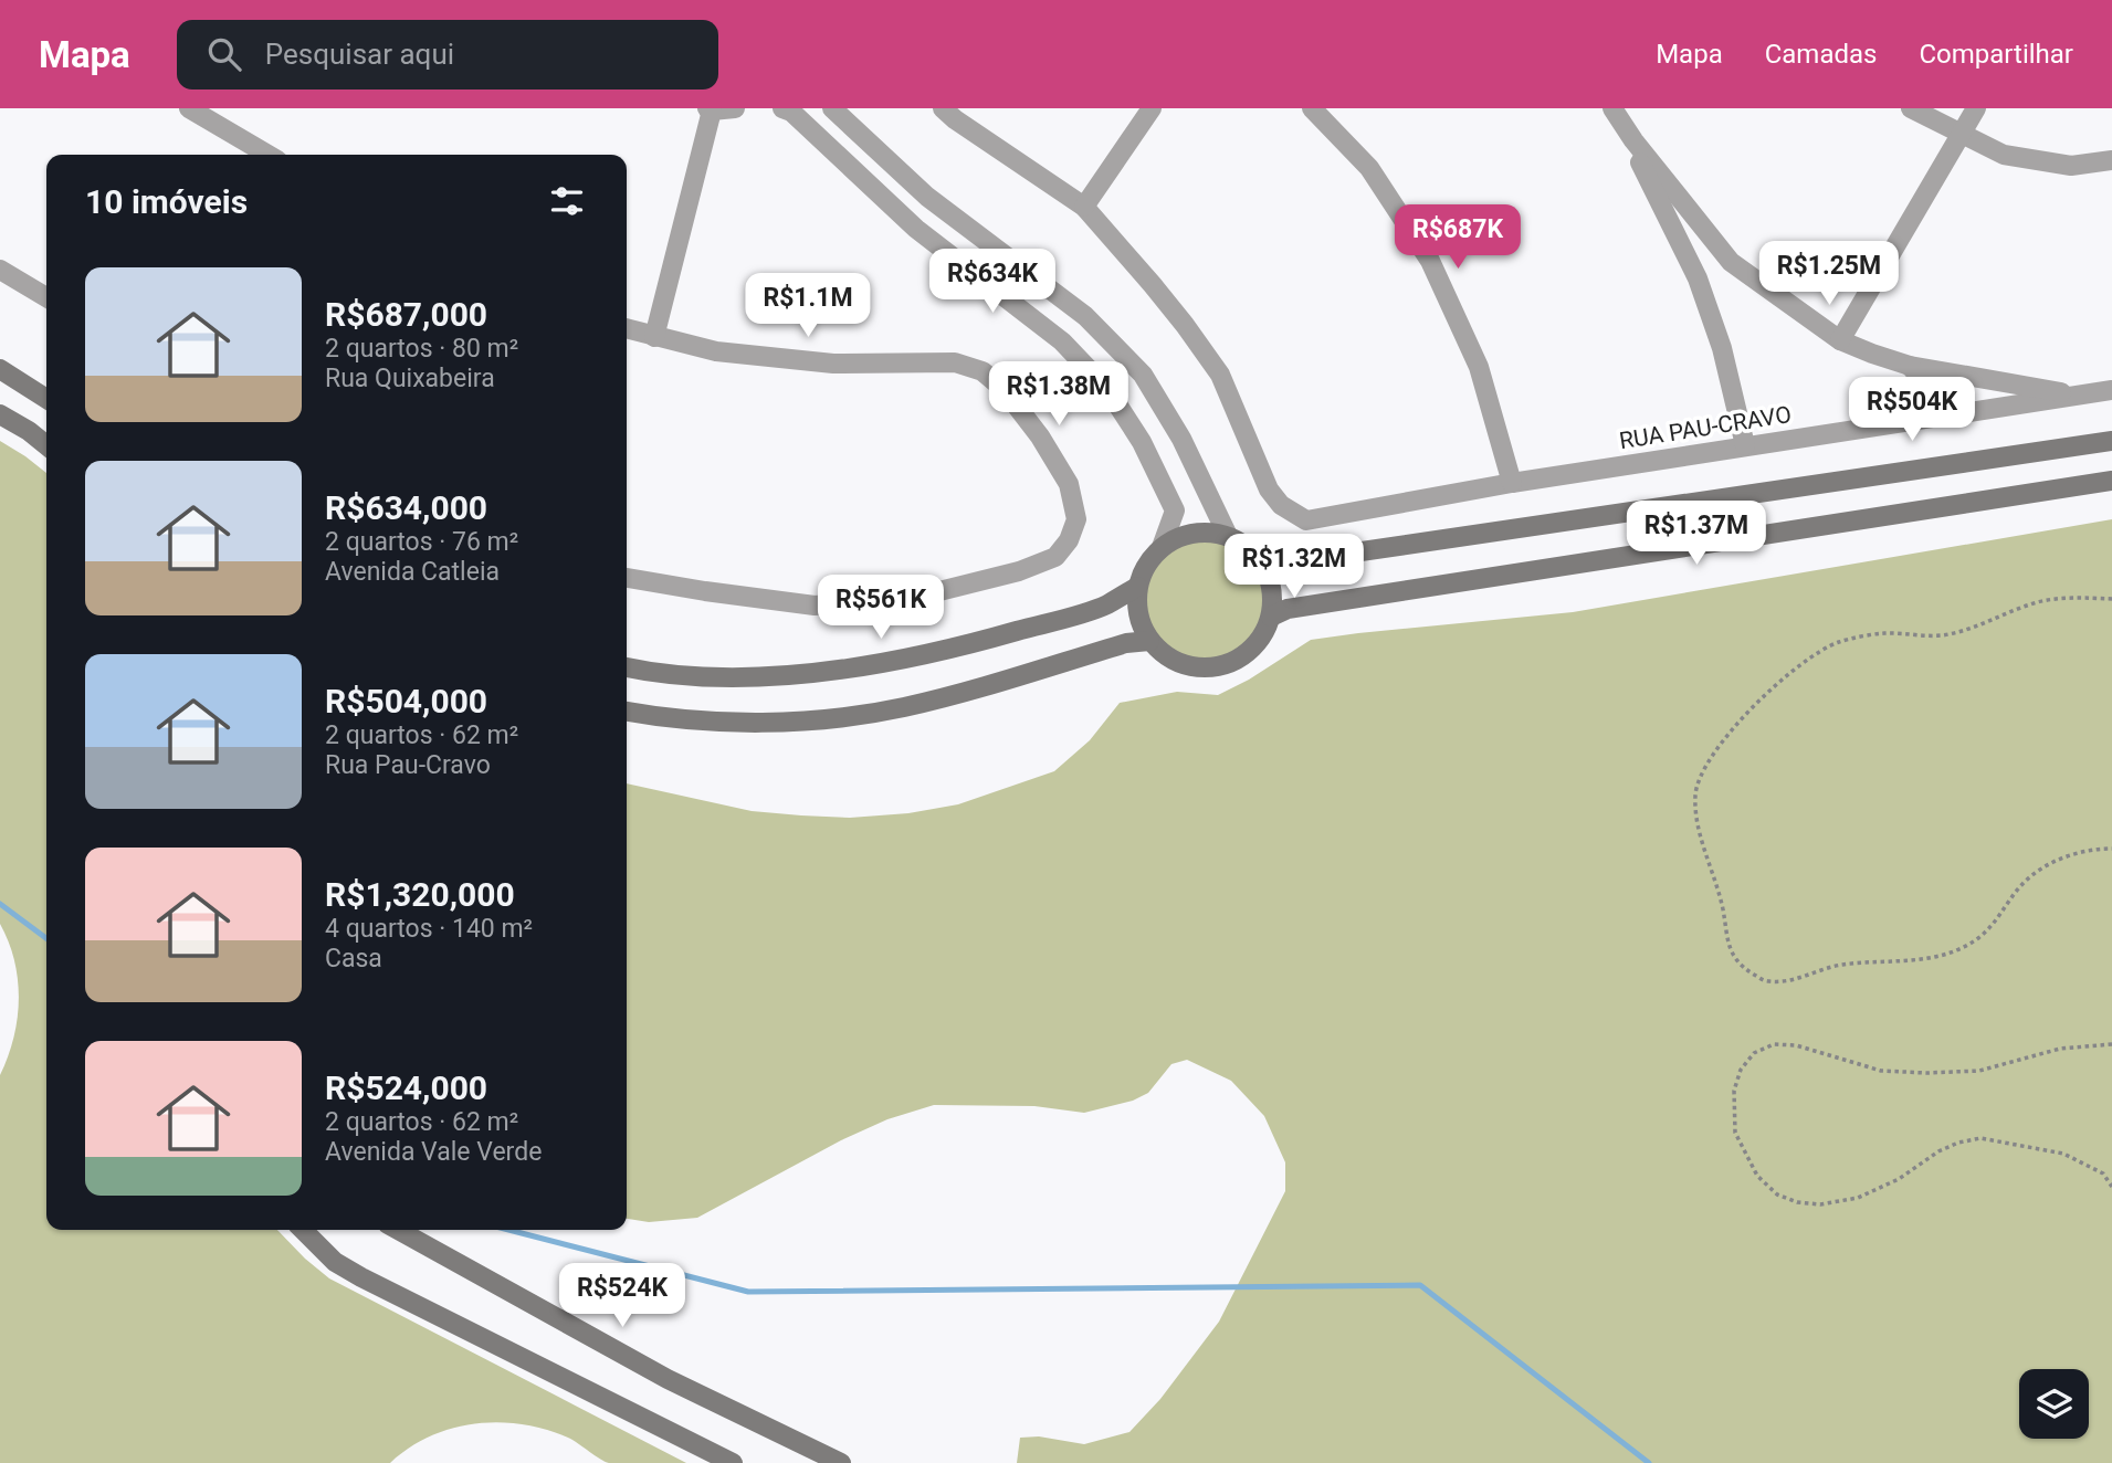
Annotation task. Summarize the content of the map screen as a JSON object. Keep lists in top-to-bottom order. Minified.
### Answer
{"streets":{"street":["RUA PAU-CRAVO"]},"page":{"header":"Mapa","search":"Pesquisar aqui","nav":["Mapa","Camadas","Compartilhar"],"heading":"10 imóveis","price":["R$687K","R$1.25M","R$634K","R$1.1M","R$1.38M","R$504K","R$1.37M","R$1.32M","R$561K","R$524K"],"list":[{"name":"R$687,000","note":"2 quartos · 80 m² · Rua Quixabeira"},{"name":"R$634,000","note":"2 quartos · 76 m² · Avenida Catleia"},{"name":"R$504,000","note":"2 quartos · 62 m² · Rua Pau-Cravo"},{"name":"R$1,320,000","note":"4 quartos · 140 m² · Casa"},{"name":"R$524,000","note":"2 quartos · 62 m² · Avenida Vale Verde"}]}}
